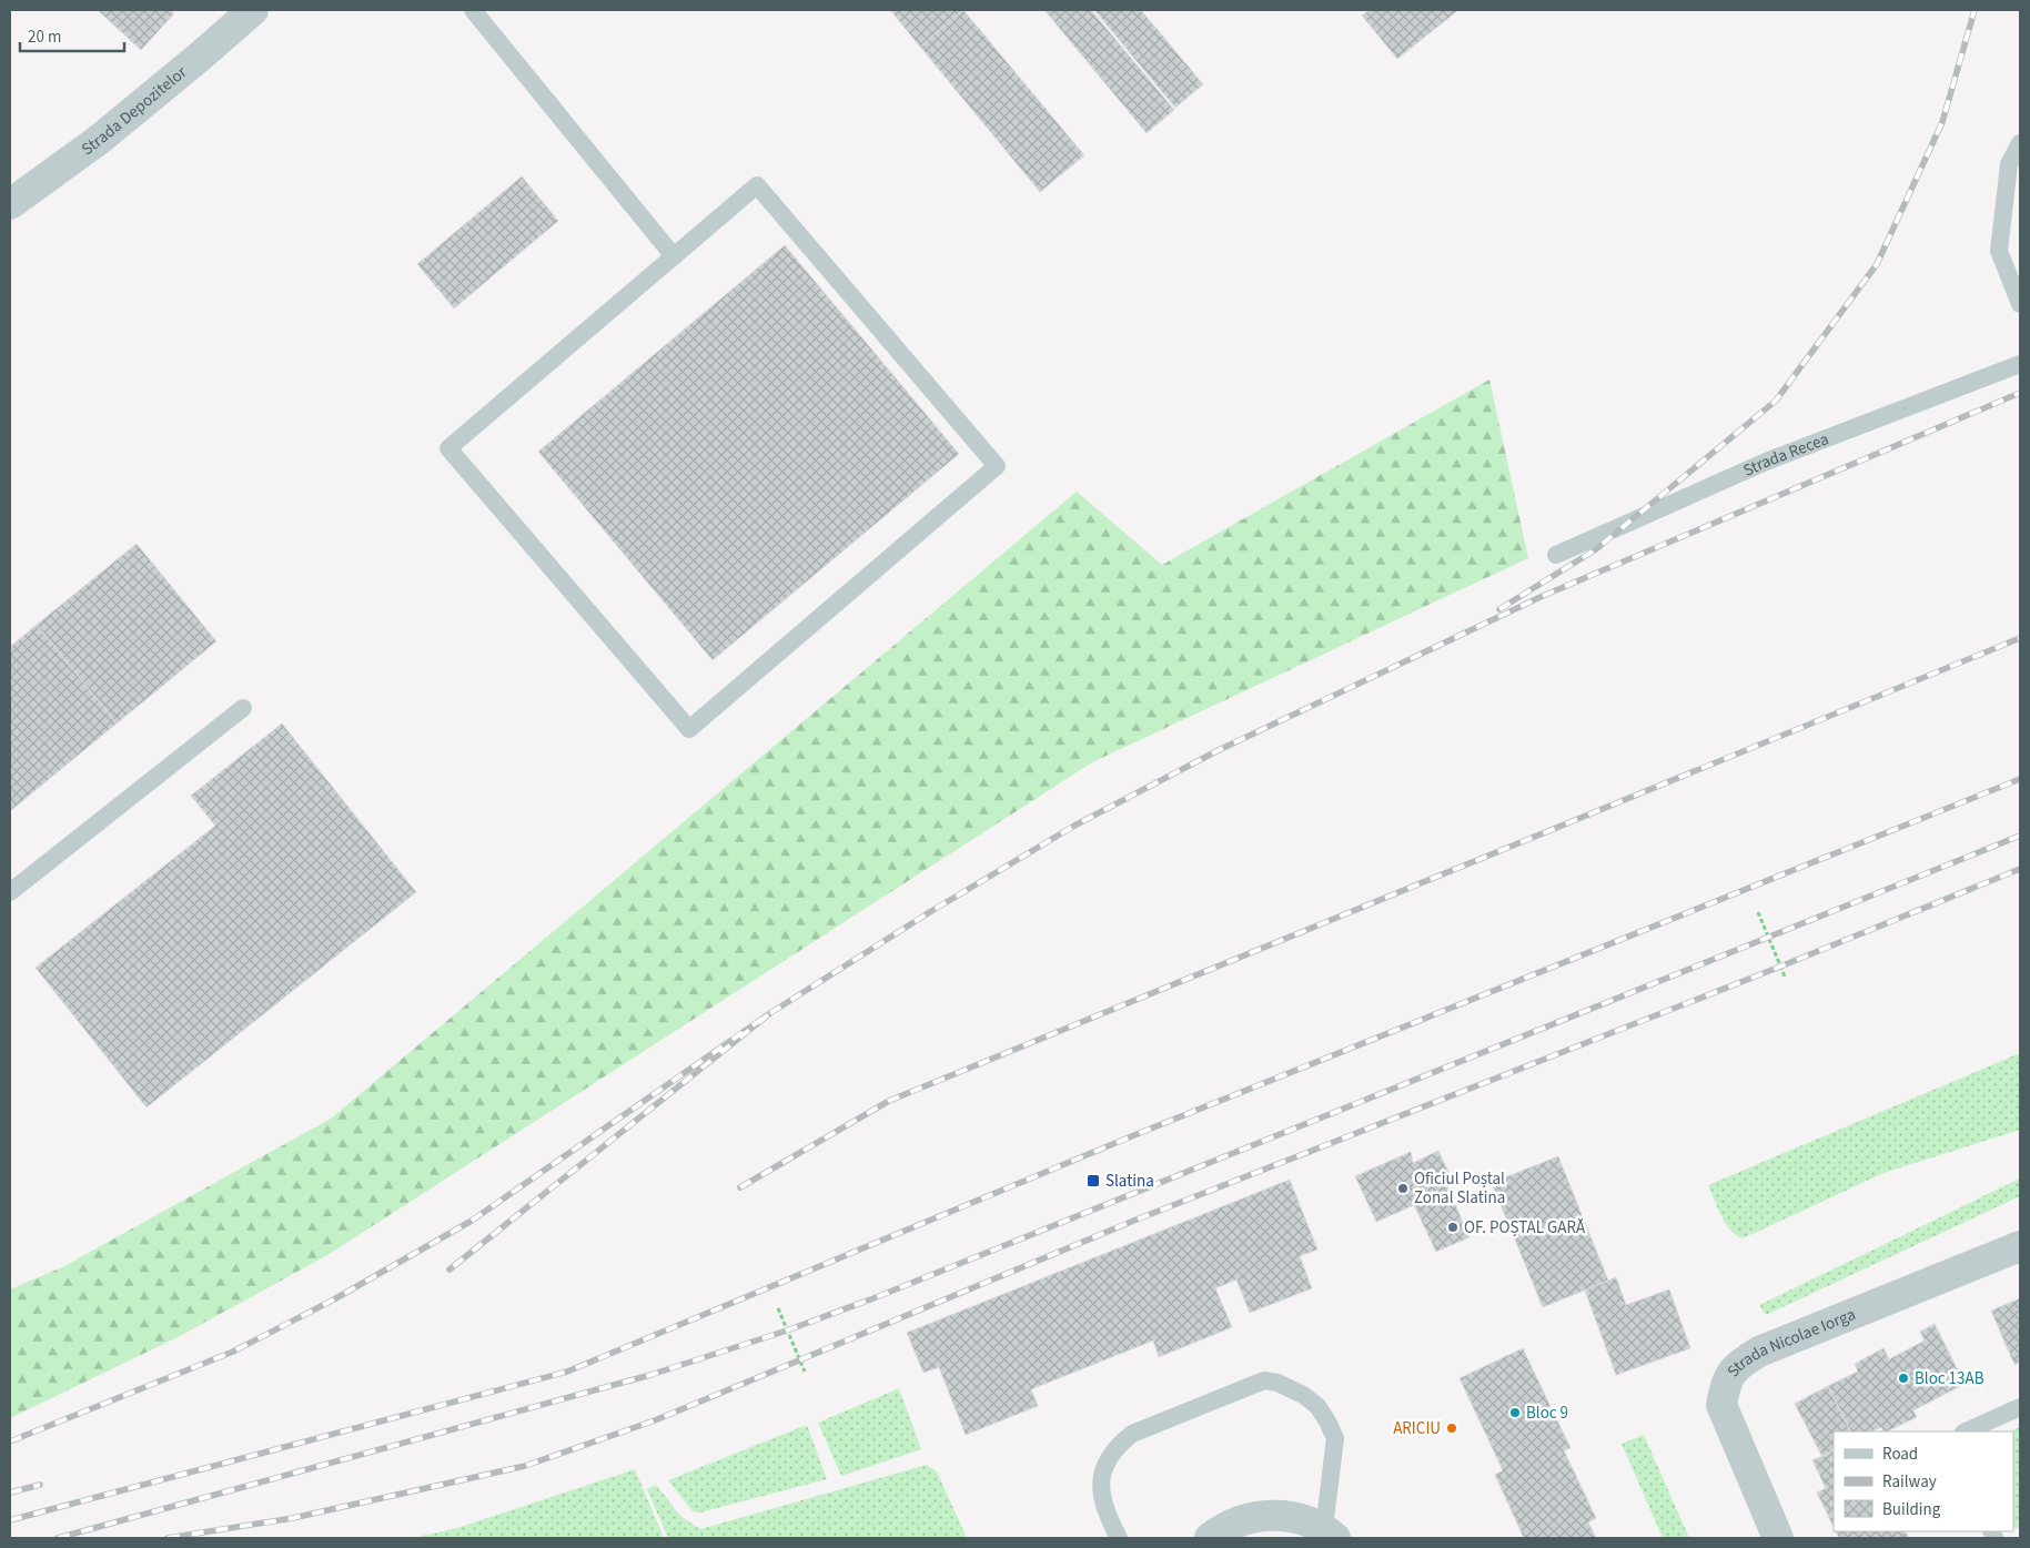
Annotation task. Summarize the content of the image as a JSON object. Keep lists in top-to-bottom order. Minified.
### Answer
{"streets":{"street":["Strada Depozitelor","Strada Nicolae Iorga"],"lane":["Strada Recea"]},"places":{"transit":["Slatina"],"other":["Oficiul Poștal Zonal Slatina","OF. POȘTAL GARĂ","Bloc 13AB","Bloc 9","ARICIU"]},"legend":["Road","Railway","Building"],"scale_bar":"20 m"}
